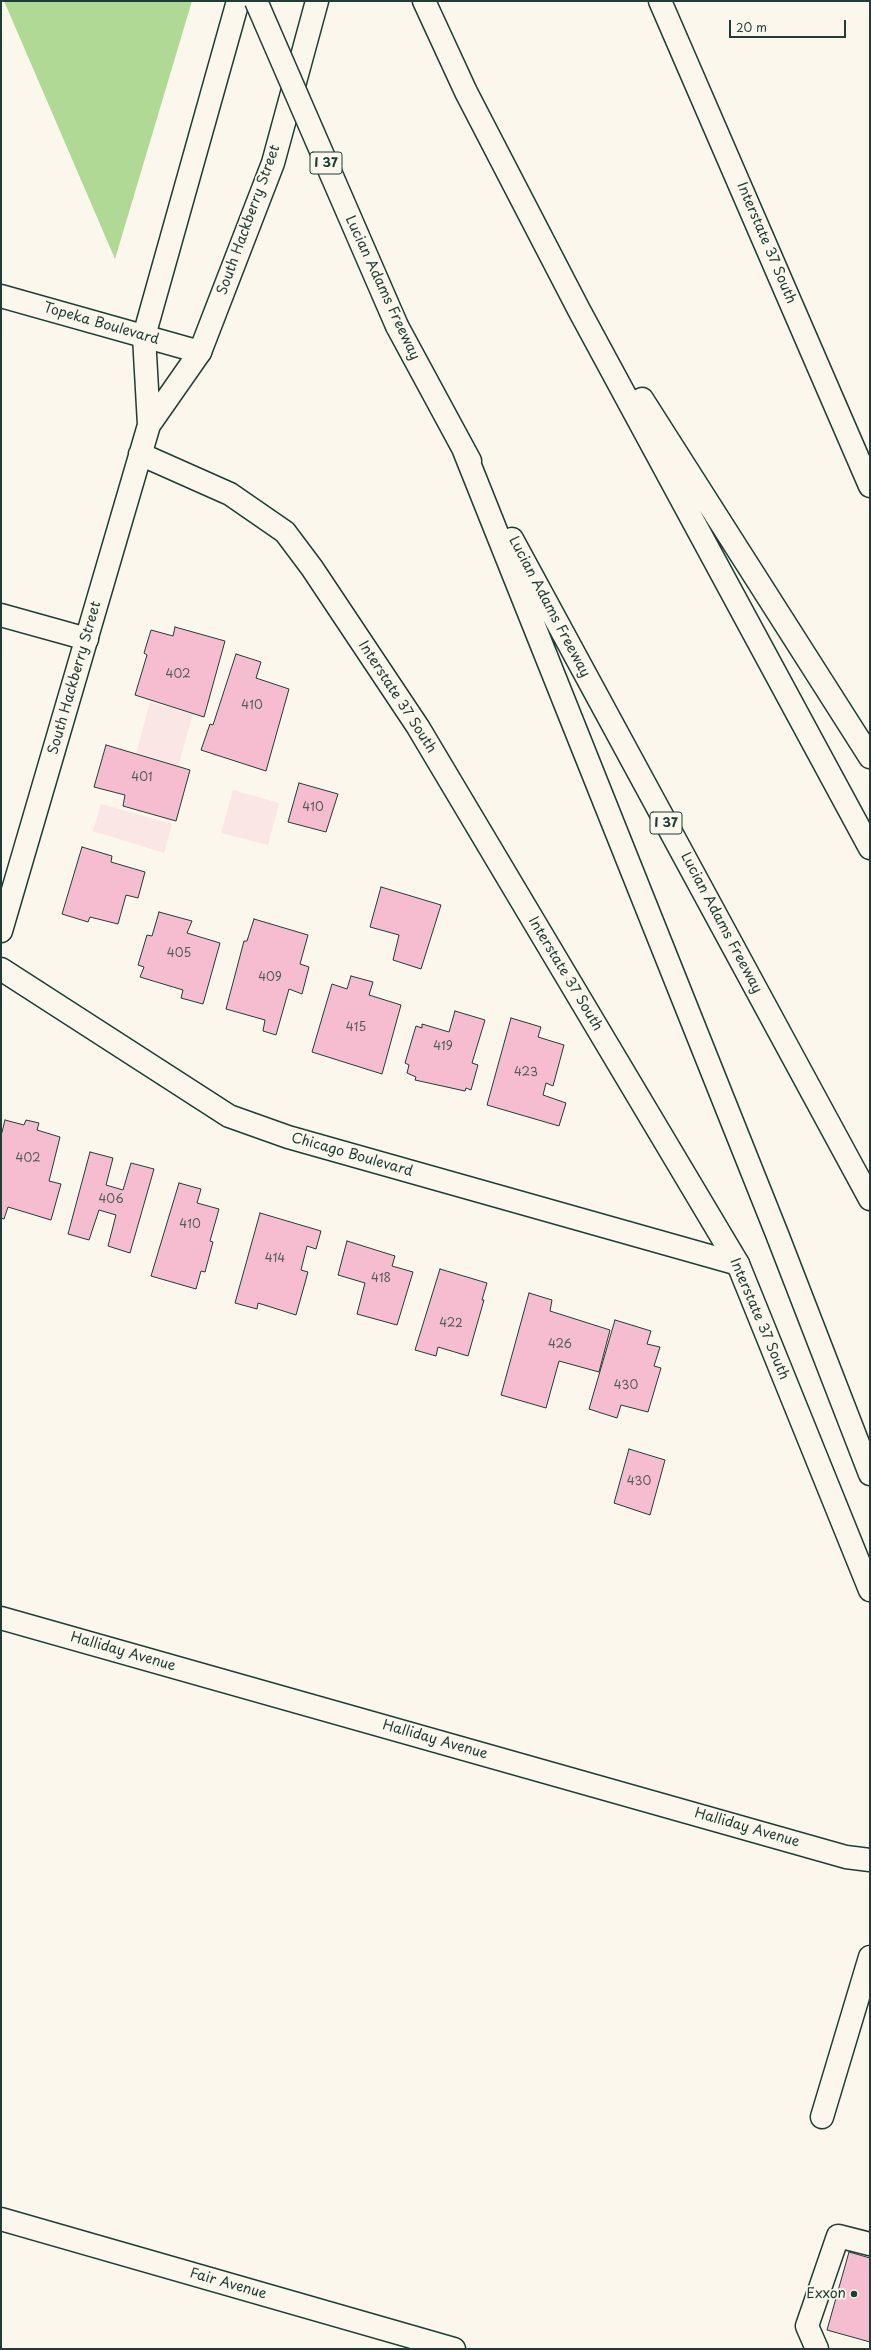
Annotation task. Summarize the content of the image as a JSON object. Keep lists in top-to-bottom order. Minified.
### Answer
{"streets":{"main road":["I 37","South Hackberry Street","Interstate 37 South","Lucian Adams Freeway","Topeka Boulevard","Chicago Boulevard","Halliday Avenue","Fair Avenue"]},"crossings":[["South Hackberry Street","Interstate 37 South"],["South Hackberry Street","Topeka Boulevard"],["Interstate 37 South","Chicago Boulevard"]],"places":["Exxon"],"house_numbers":["402","410","401","410","405","409","415","419","423","402","406","410","414","418","422","426","430","430"],"scale_bar":"20 m"}
